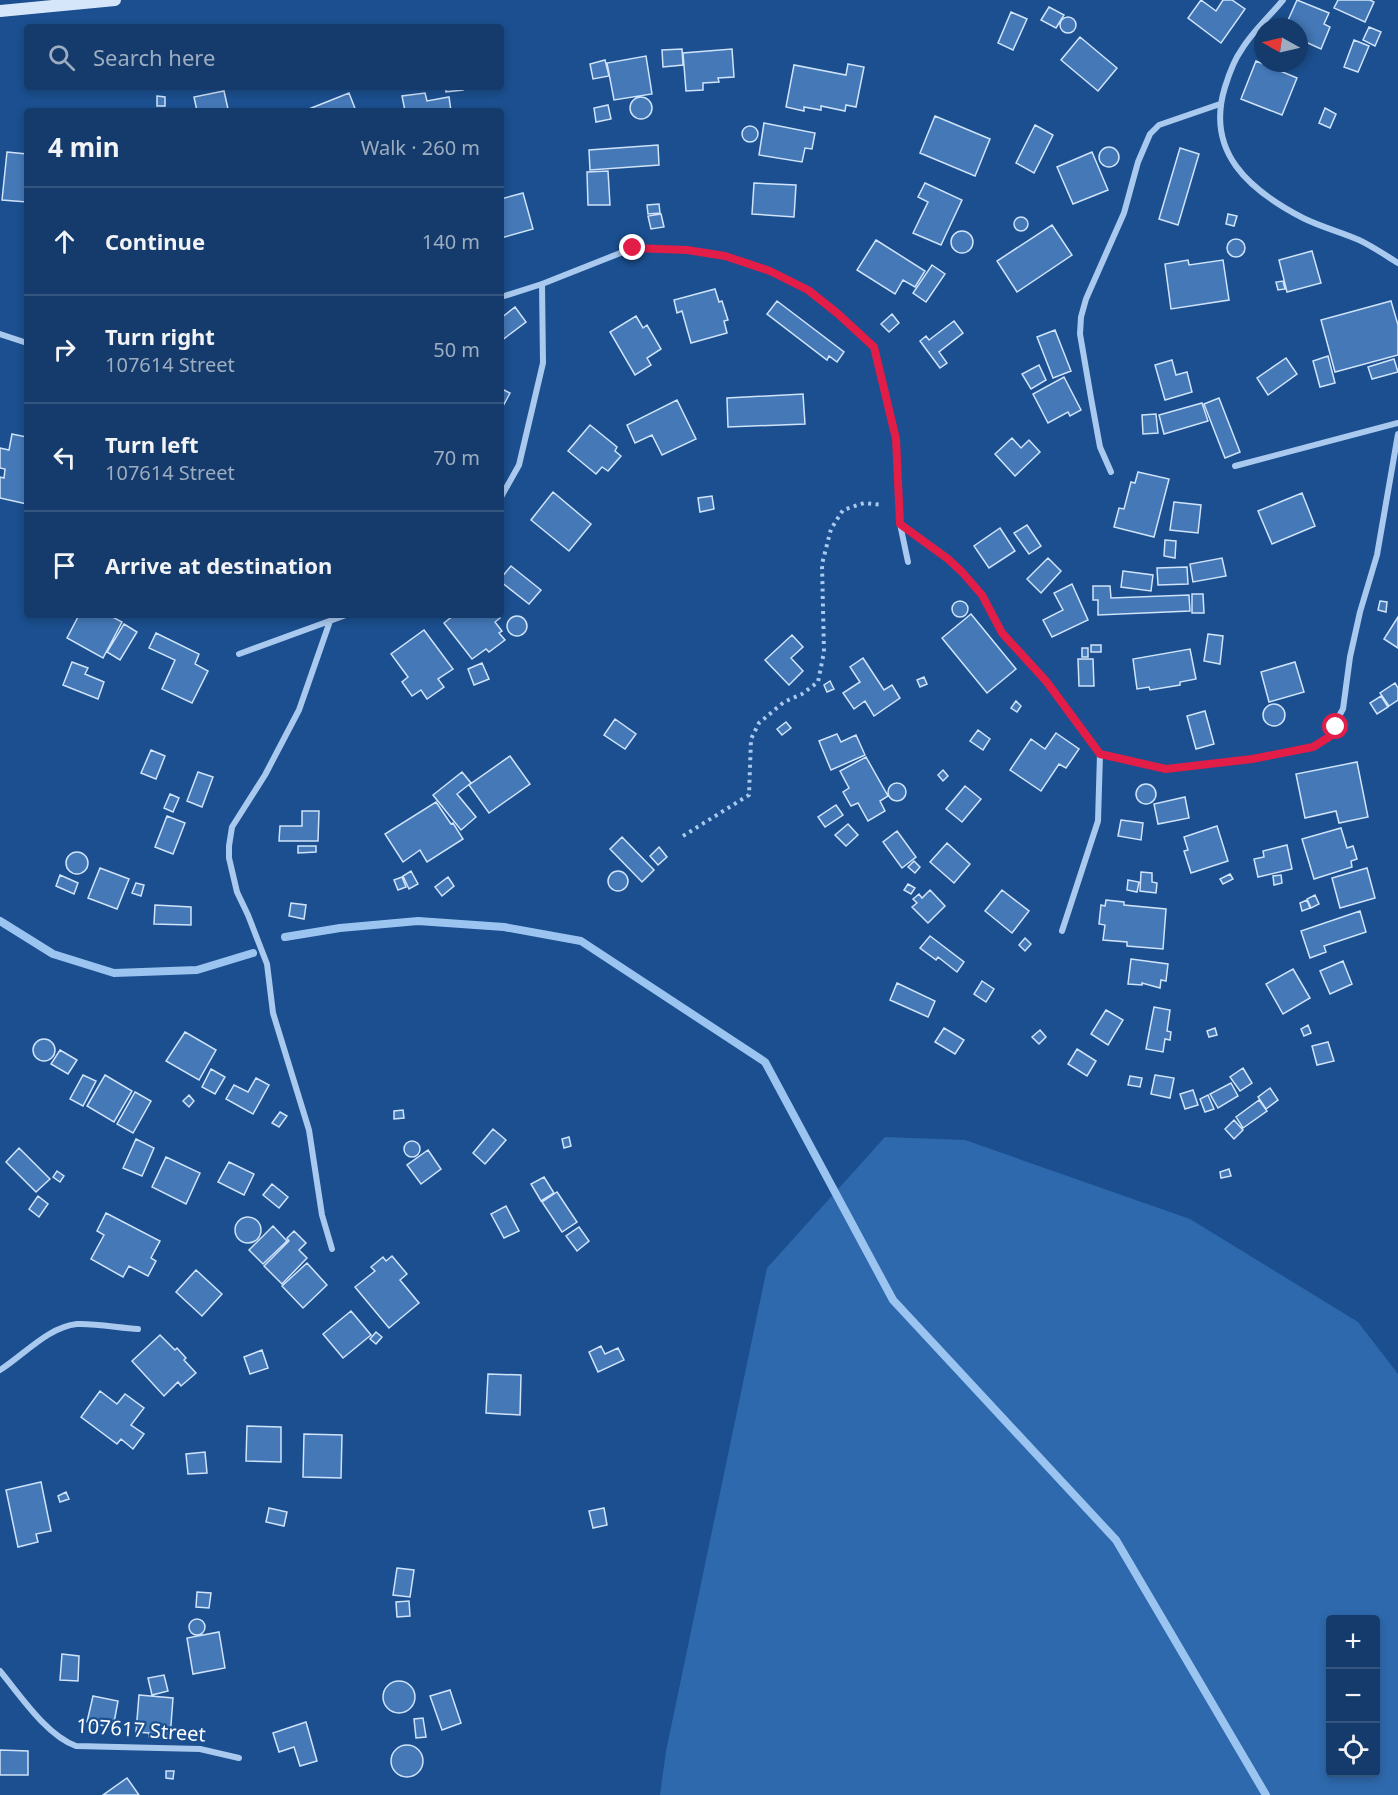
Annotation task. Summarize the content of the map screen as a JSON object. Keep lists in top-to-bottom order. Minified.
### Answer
{"streets":{"street":["107617 Street"]},"north":"left","page":{"search":"Search here","heading":["4 min","Walk · 260 m"],"list":[["Continue","140 m"],["Turn right","107614 Street","50 m"],["Turn left","107614 Street","70 m"],"Arrive at destination"],"map_buttons":["+","−"]}}
